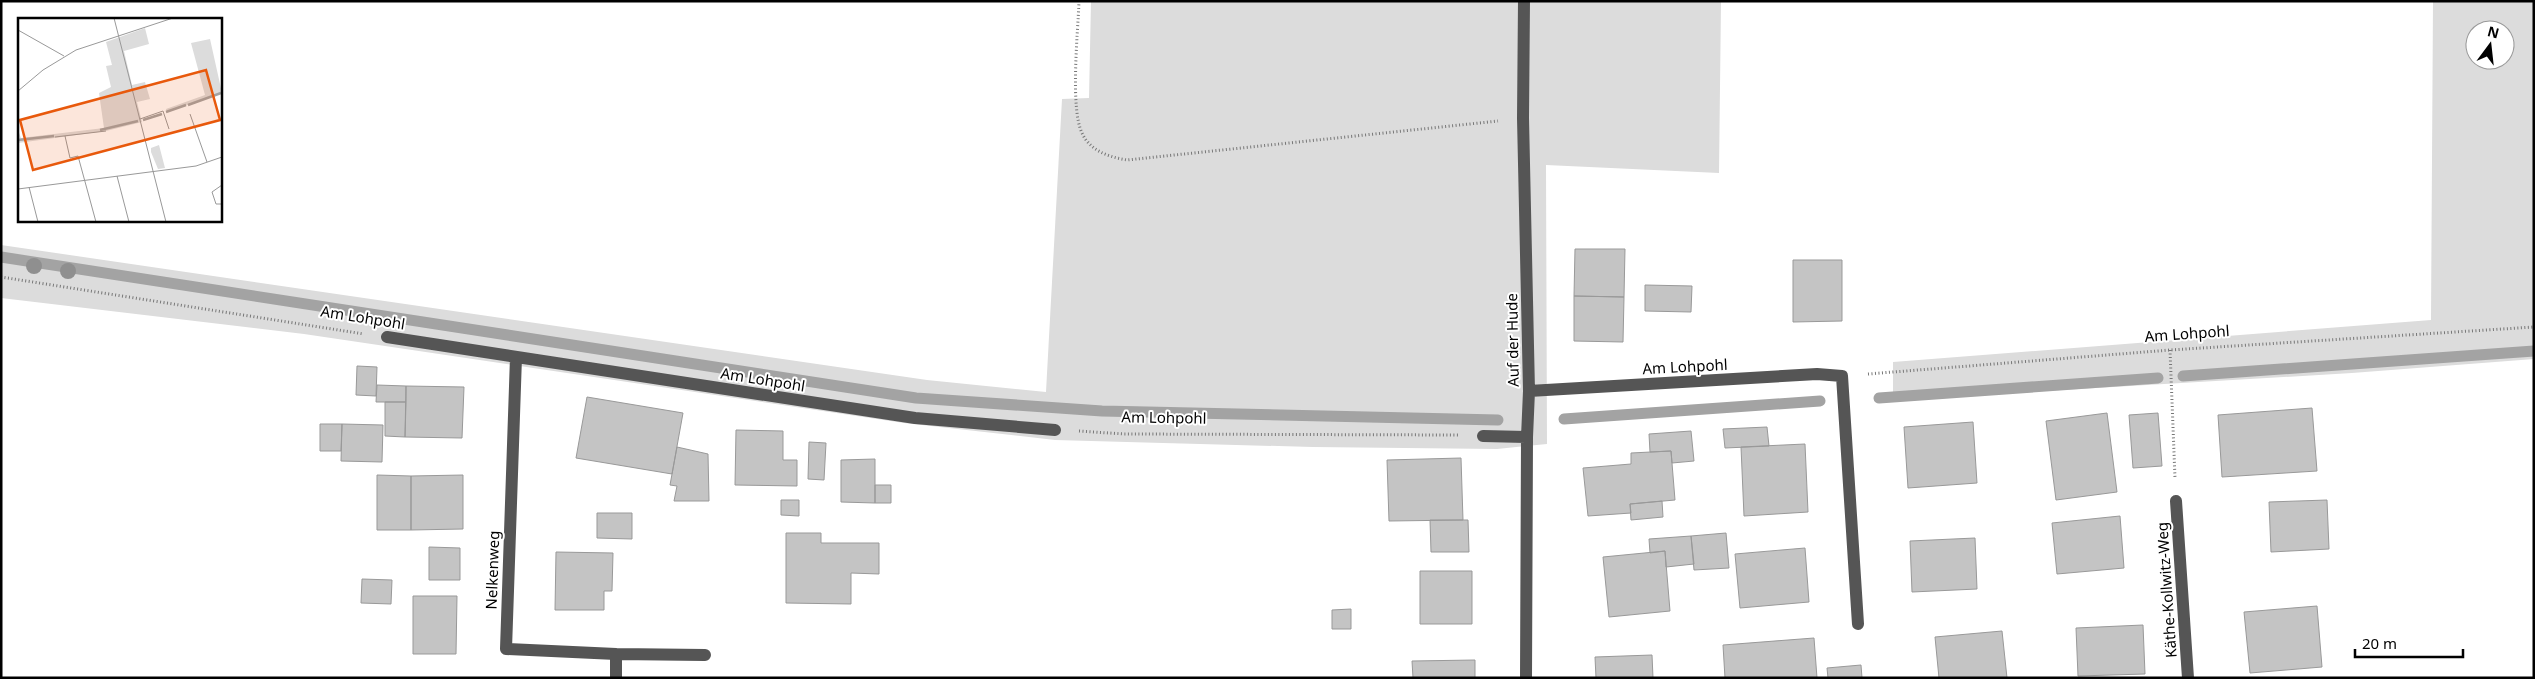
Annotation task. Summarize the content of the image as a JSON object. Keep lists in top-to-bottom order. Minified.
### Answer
{"streets":{"street":["Am Lohpohl","Auf der Hude","Nelkenweg","Käthe-Kollwitz-Weg"]},"crossings":[["Am Lohpohl","Auf der Hude"],["Am Lohpohl","Nelkenweg"]],"scale_bar":"20 m","north":"top"}
